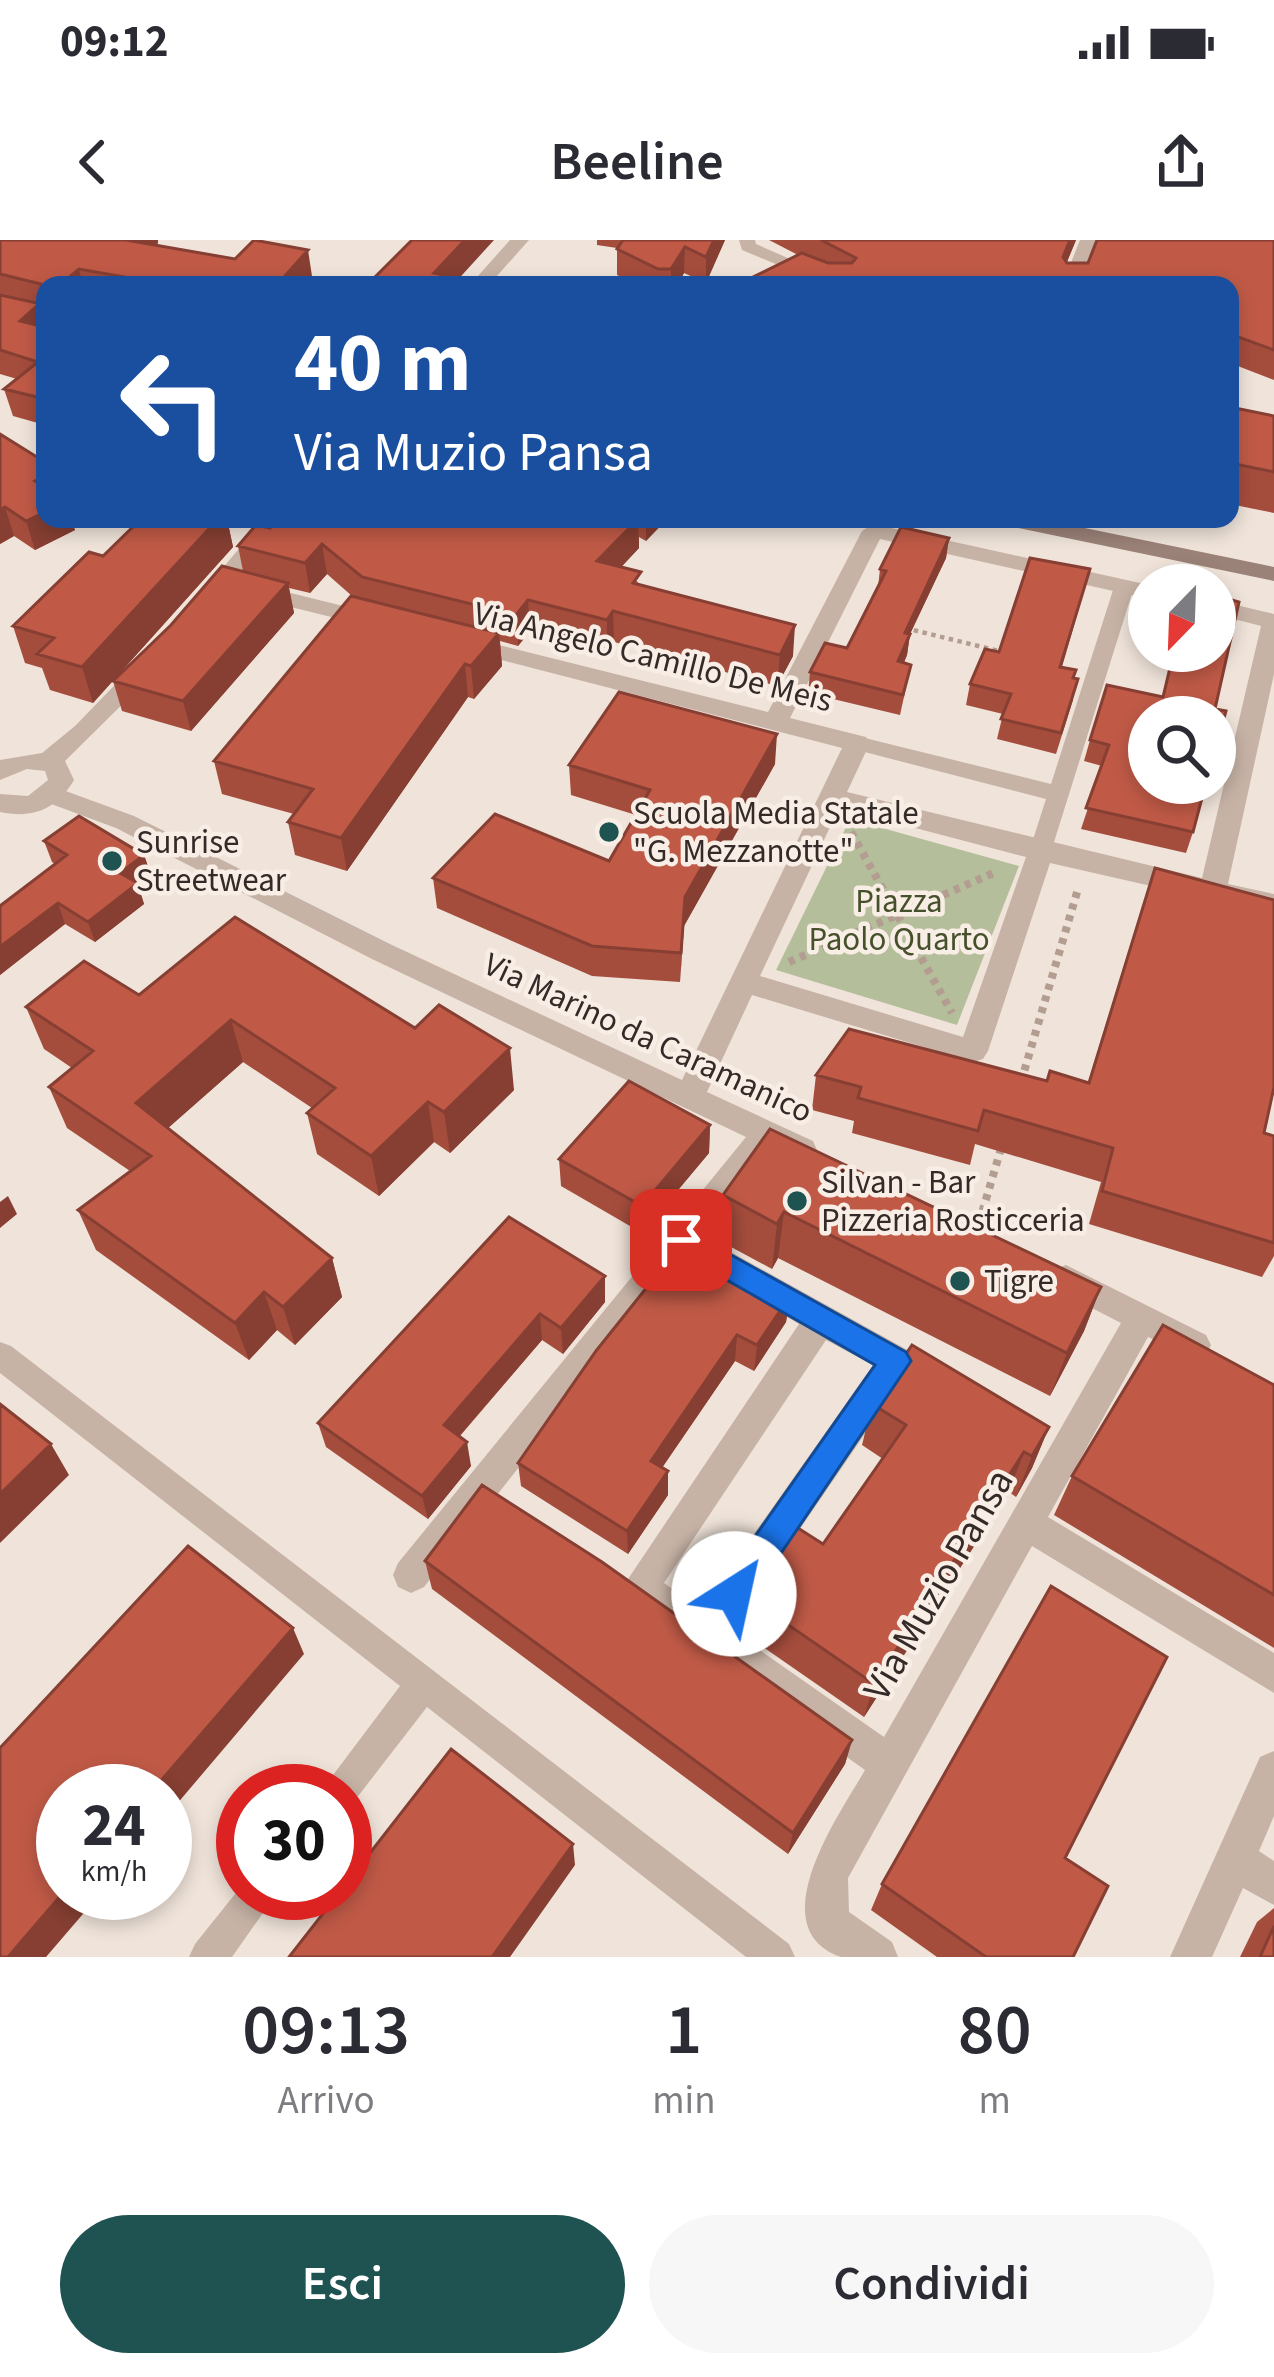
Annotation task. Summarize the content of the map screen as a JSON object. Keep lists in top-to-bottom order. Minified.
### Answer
{"streets":{"street":["Via Angelo Camillo De Meis","Via Marino da Caramanico","Via Muzio Pansa"]},"parks":["Piazza Paolo Quarto"],"places":["Scuola Media Statale \"G. Mezzanotte\"","Sunrise Streetwear","Silvan - Bar Pizzeria Rosticceria","Tigre"],"north":"bottom left","page":{"status":"09:12","header":"Beeline","turn":["40 m","Via Muzio Pansa"],"speed":"24 km/h","limit":"30","eta":["09:13","Arrivo","1","min","80","m"],"buttons":["Esci","Condividi"]}}
